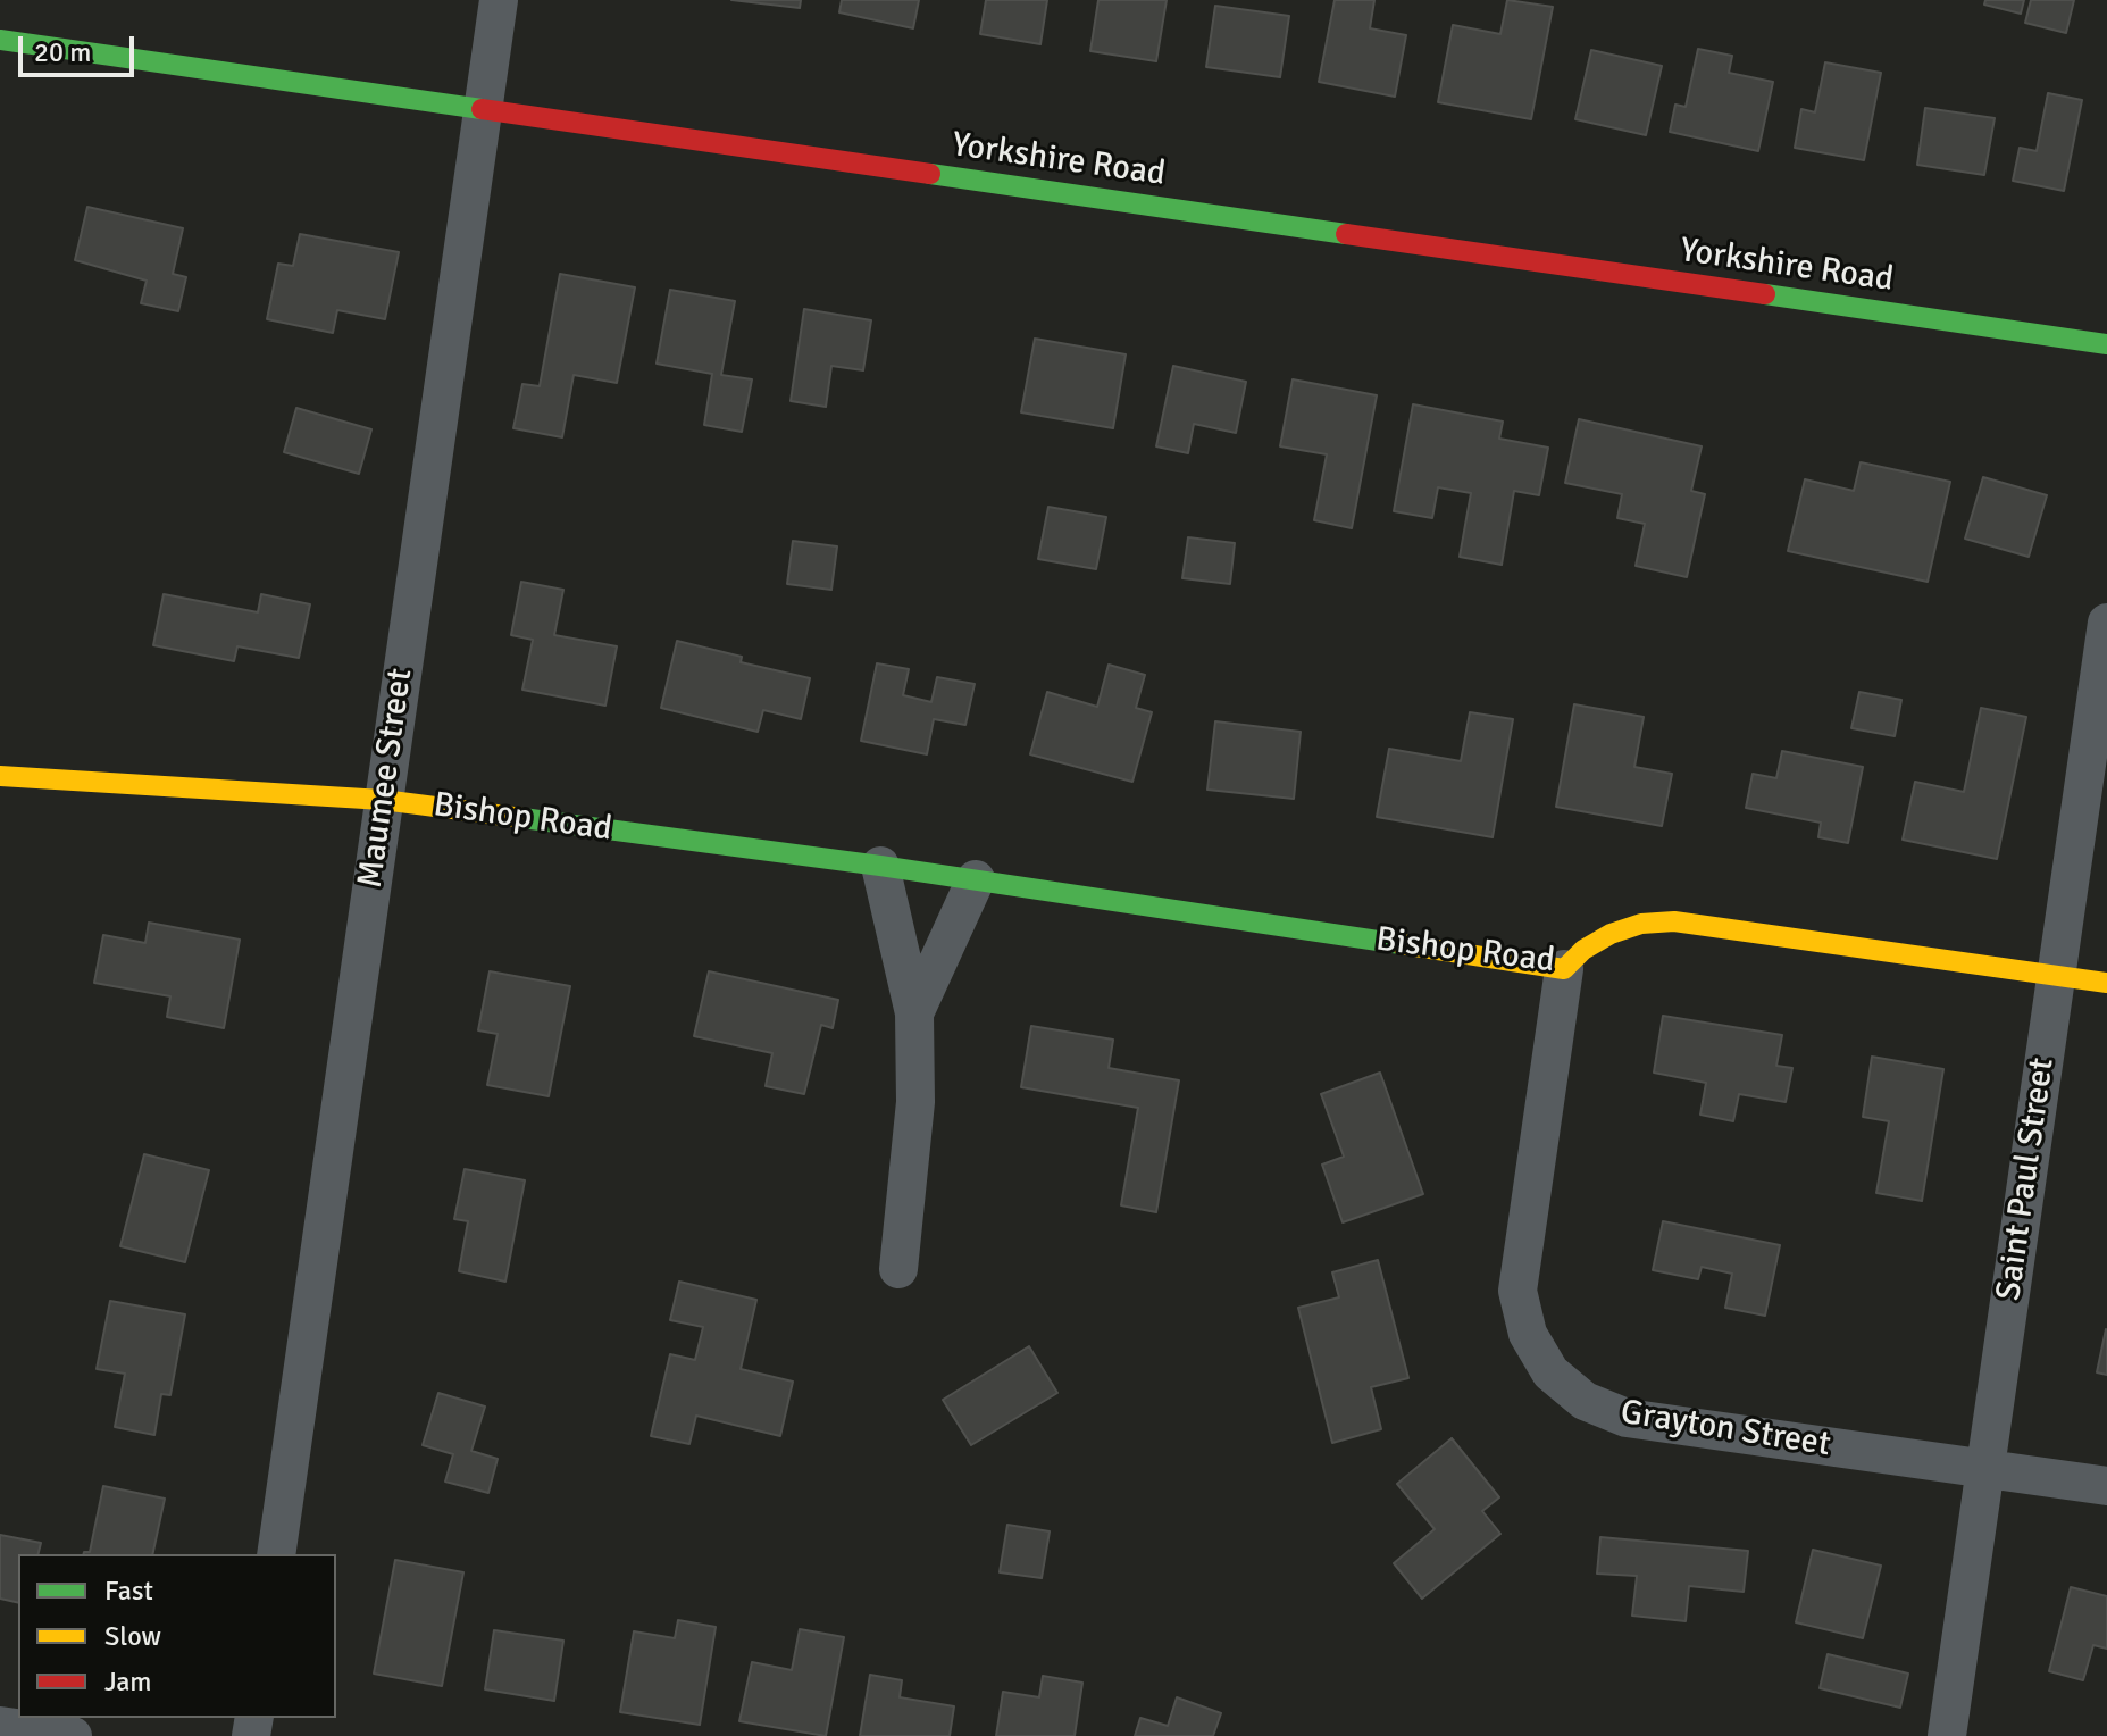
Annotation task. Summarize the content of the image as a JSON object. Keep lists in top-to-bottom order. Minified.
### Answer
{"streets":{"street":["Yorkshire Road","Maumee Street","Bishop Road","Saint Paul Street","Grayton Street"]},"crossings":[["Yorkshire Road","Maumee Street"],["Maumee Street","Bishop Road"],["Bishop Road","Saint Paul Street"],["Bishop Road","Grayton Street"],["Saint Paul Street","Grayton Street"]],"legend":["Fast","Slow","Jam"],"scale_bar":"20 m"}
